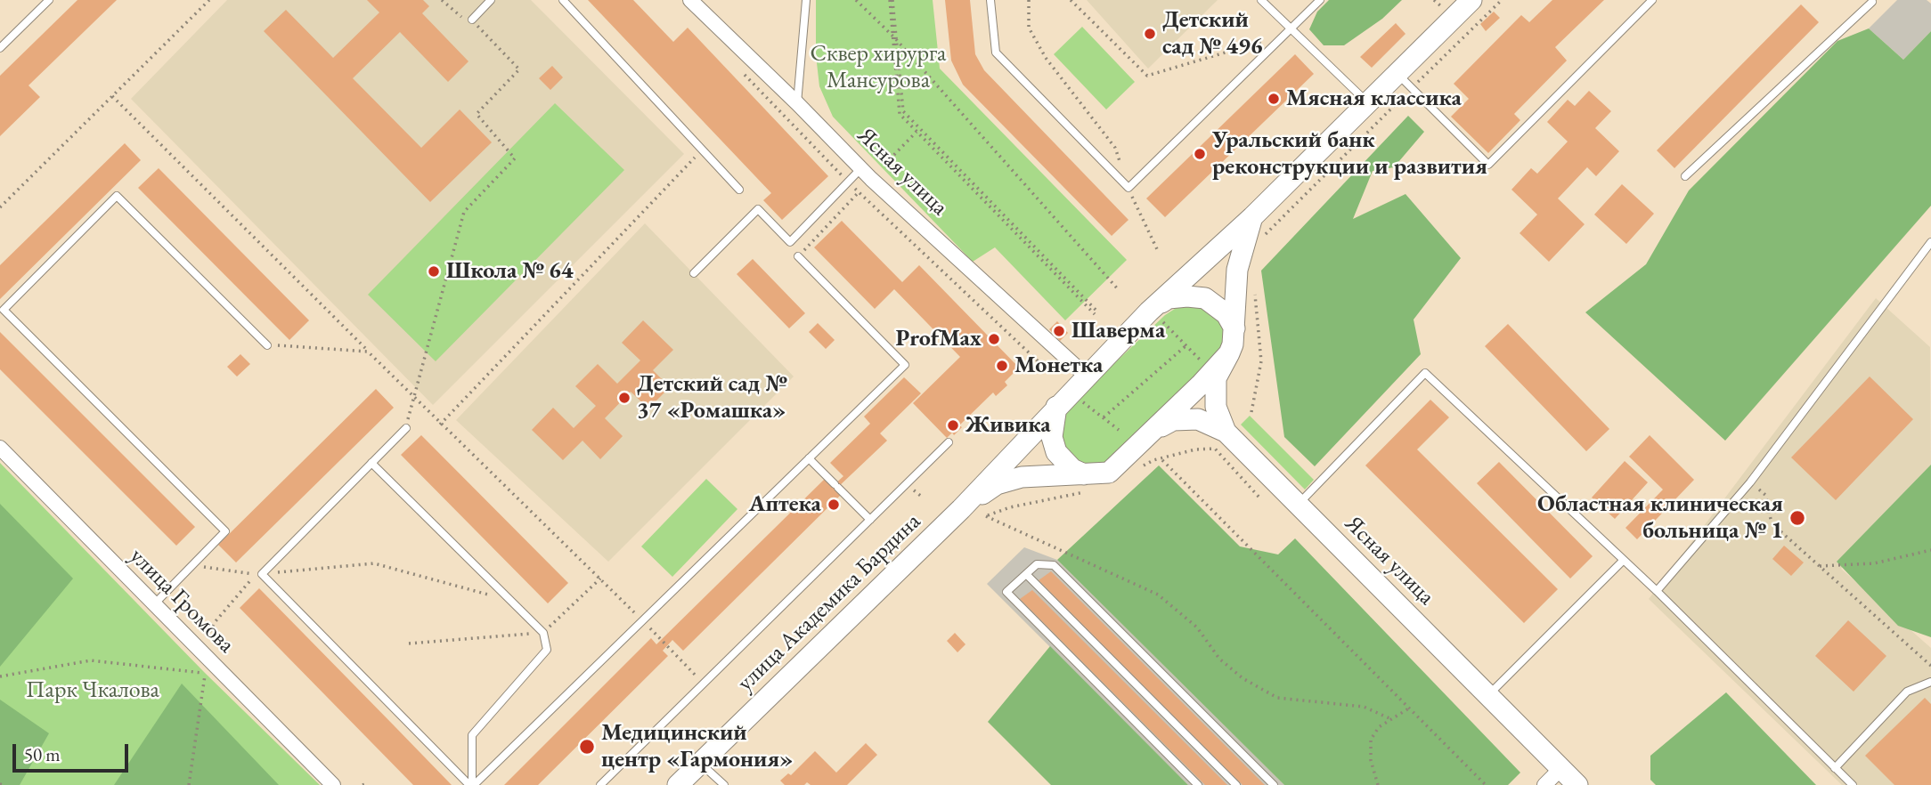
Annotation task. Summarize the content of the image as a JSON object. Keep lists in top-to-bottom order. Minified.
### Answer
{"streets":{"street":["Ясная улица","улица Громова","улица Академика Бардина"]},"crossings":[["Ясная улица","улица Академика Бардина"]],"parks":["Сквер хирурга Мансурова","Парк Чкалова"],"places":["Детский сад № 496","Мясная классика","Уральский банк реконструкции и развития","Школа № 64","Шаверма","ProfMax","Монетка","Детский сад № 37 «Ромашка»","Живика","Аптека","Областная клиническая больница № 1","Медицинский центр «Гармония»"],"scale_bar":"50 m"}
